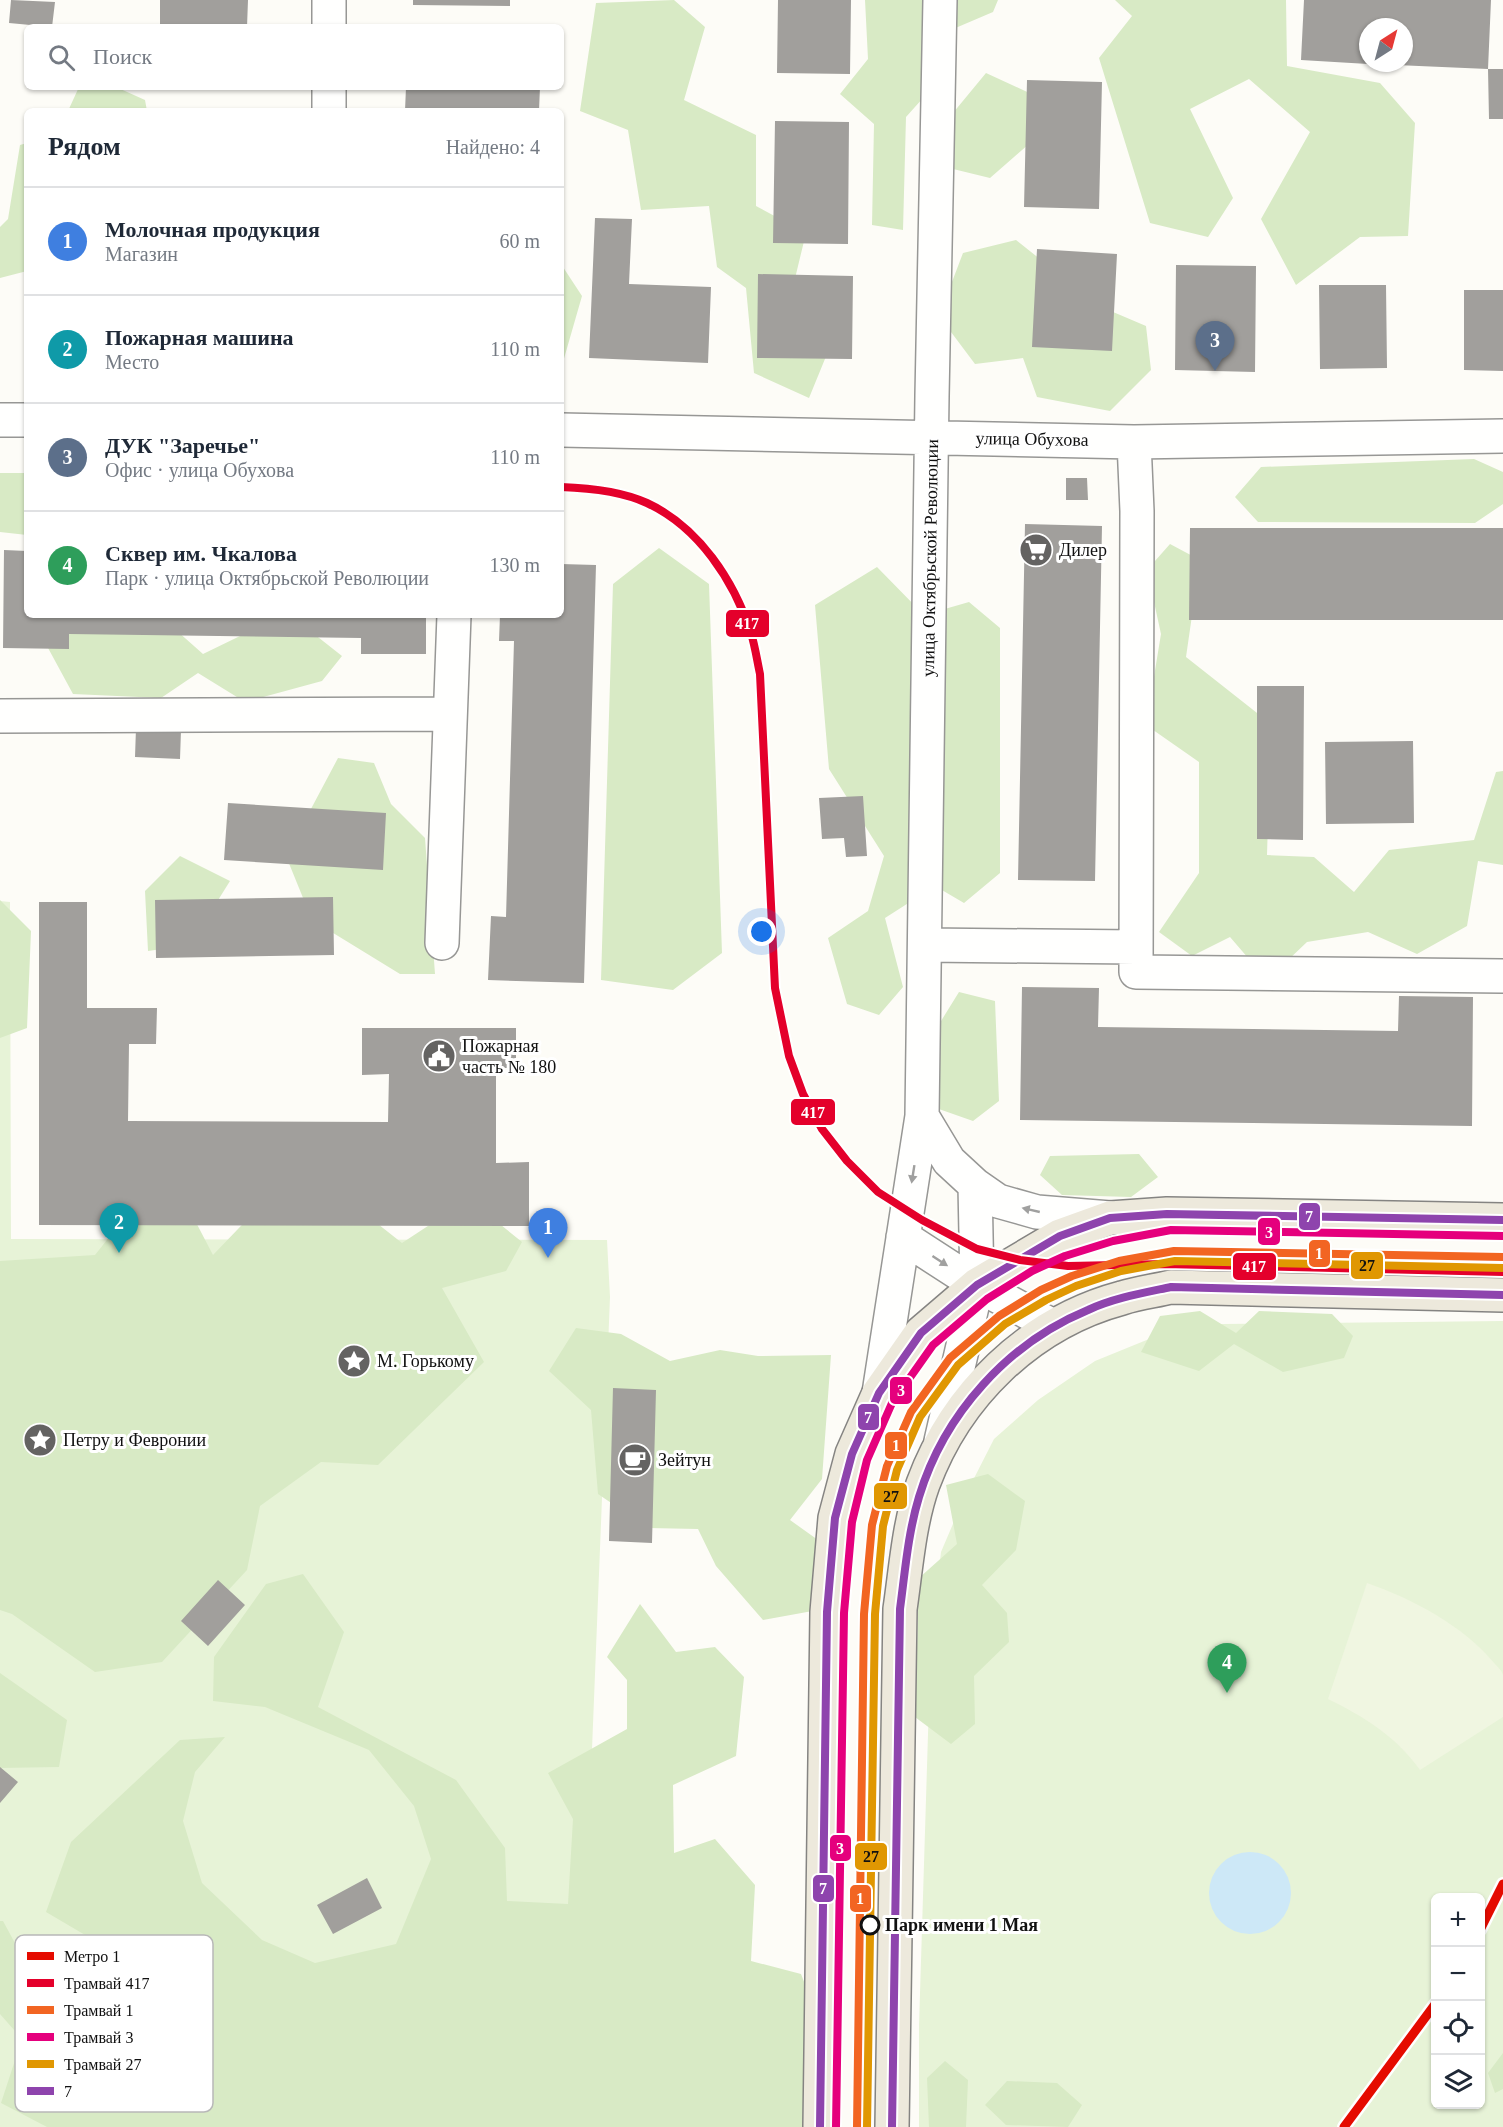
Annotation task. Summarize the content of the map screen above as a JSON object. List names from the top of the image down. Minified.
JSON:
{"streets":{"street":["улица Обухова","улица Октябрьской Революции"]},"crossings":[["улица Обухова","улица Октябрьской Революции"]],"places":{"supermarket":["Дилер"],"public building":["Пожарная часть № 180"],"place":["М. Горькому","Петру и Февронии"],"cafe":["Зейтун"],"other":["Парк имени 1 Мая"]},"lines":["tram line 417","transit line 7","tram line 3","tram line 1","tram line 27","metro line 1"],"legend":["Метро 1","Трамвай 417","Трамвай 1","Трамвай 3","Трамвай 27","7"],"north":"top right","page":{"search":"Поиск","heading":["Рядом","Найдено: 4"],"list":[{"mark":"1","name":"Молочная продукция","note":"Магазин","value":"60 m"},{"mark":"2","name":"Пожарная машина","note":"Место","value":"110 m"},{"mark":"3","name":"ДУК \"Заречье\"","note":"Офис · улица Обухова","value":"110 m"},{"mark":"4","name":"Сквер им. Чкалова","note":"Парк · улица Октябрьской Революции","value":"130 m"}],"pins":["3","2","1","4"],"map_buttons":["+","−"]}}
